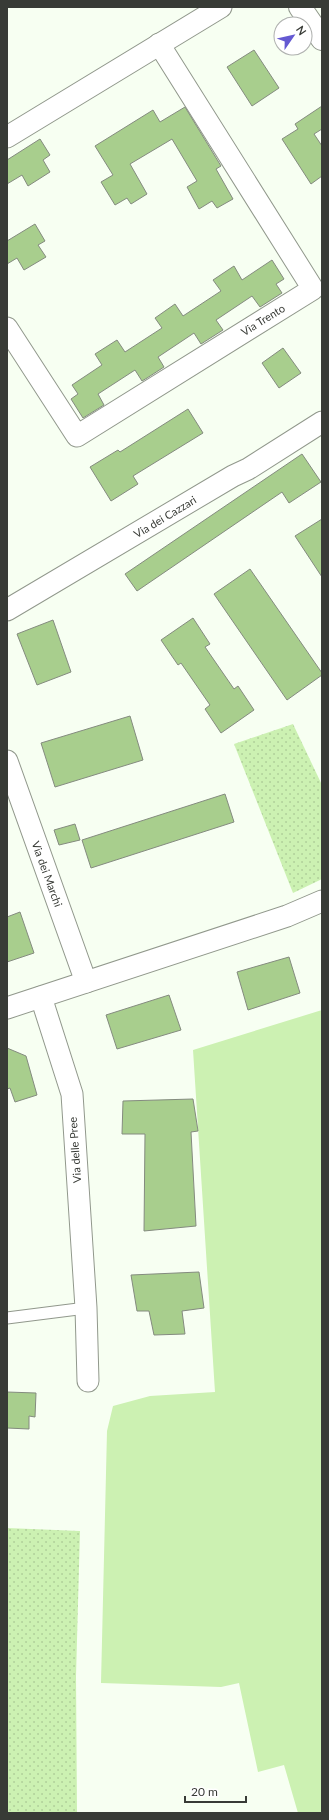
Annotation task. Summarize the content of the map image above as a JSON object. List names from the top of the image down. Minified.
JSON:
{"streets":{"street":["Via Trento","Via dei Cazzari","Via dei Marchi","Via delle Pree"]},"scale_bar":"20 m","north":"top right"}
